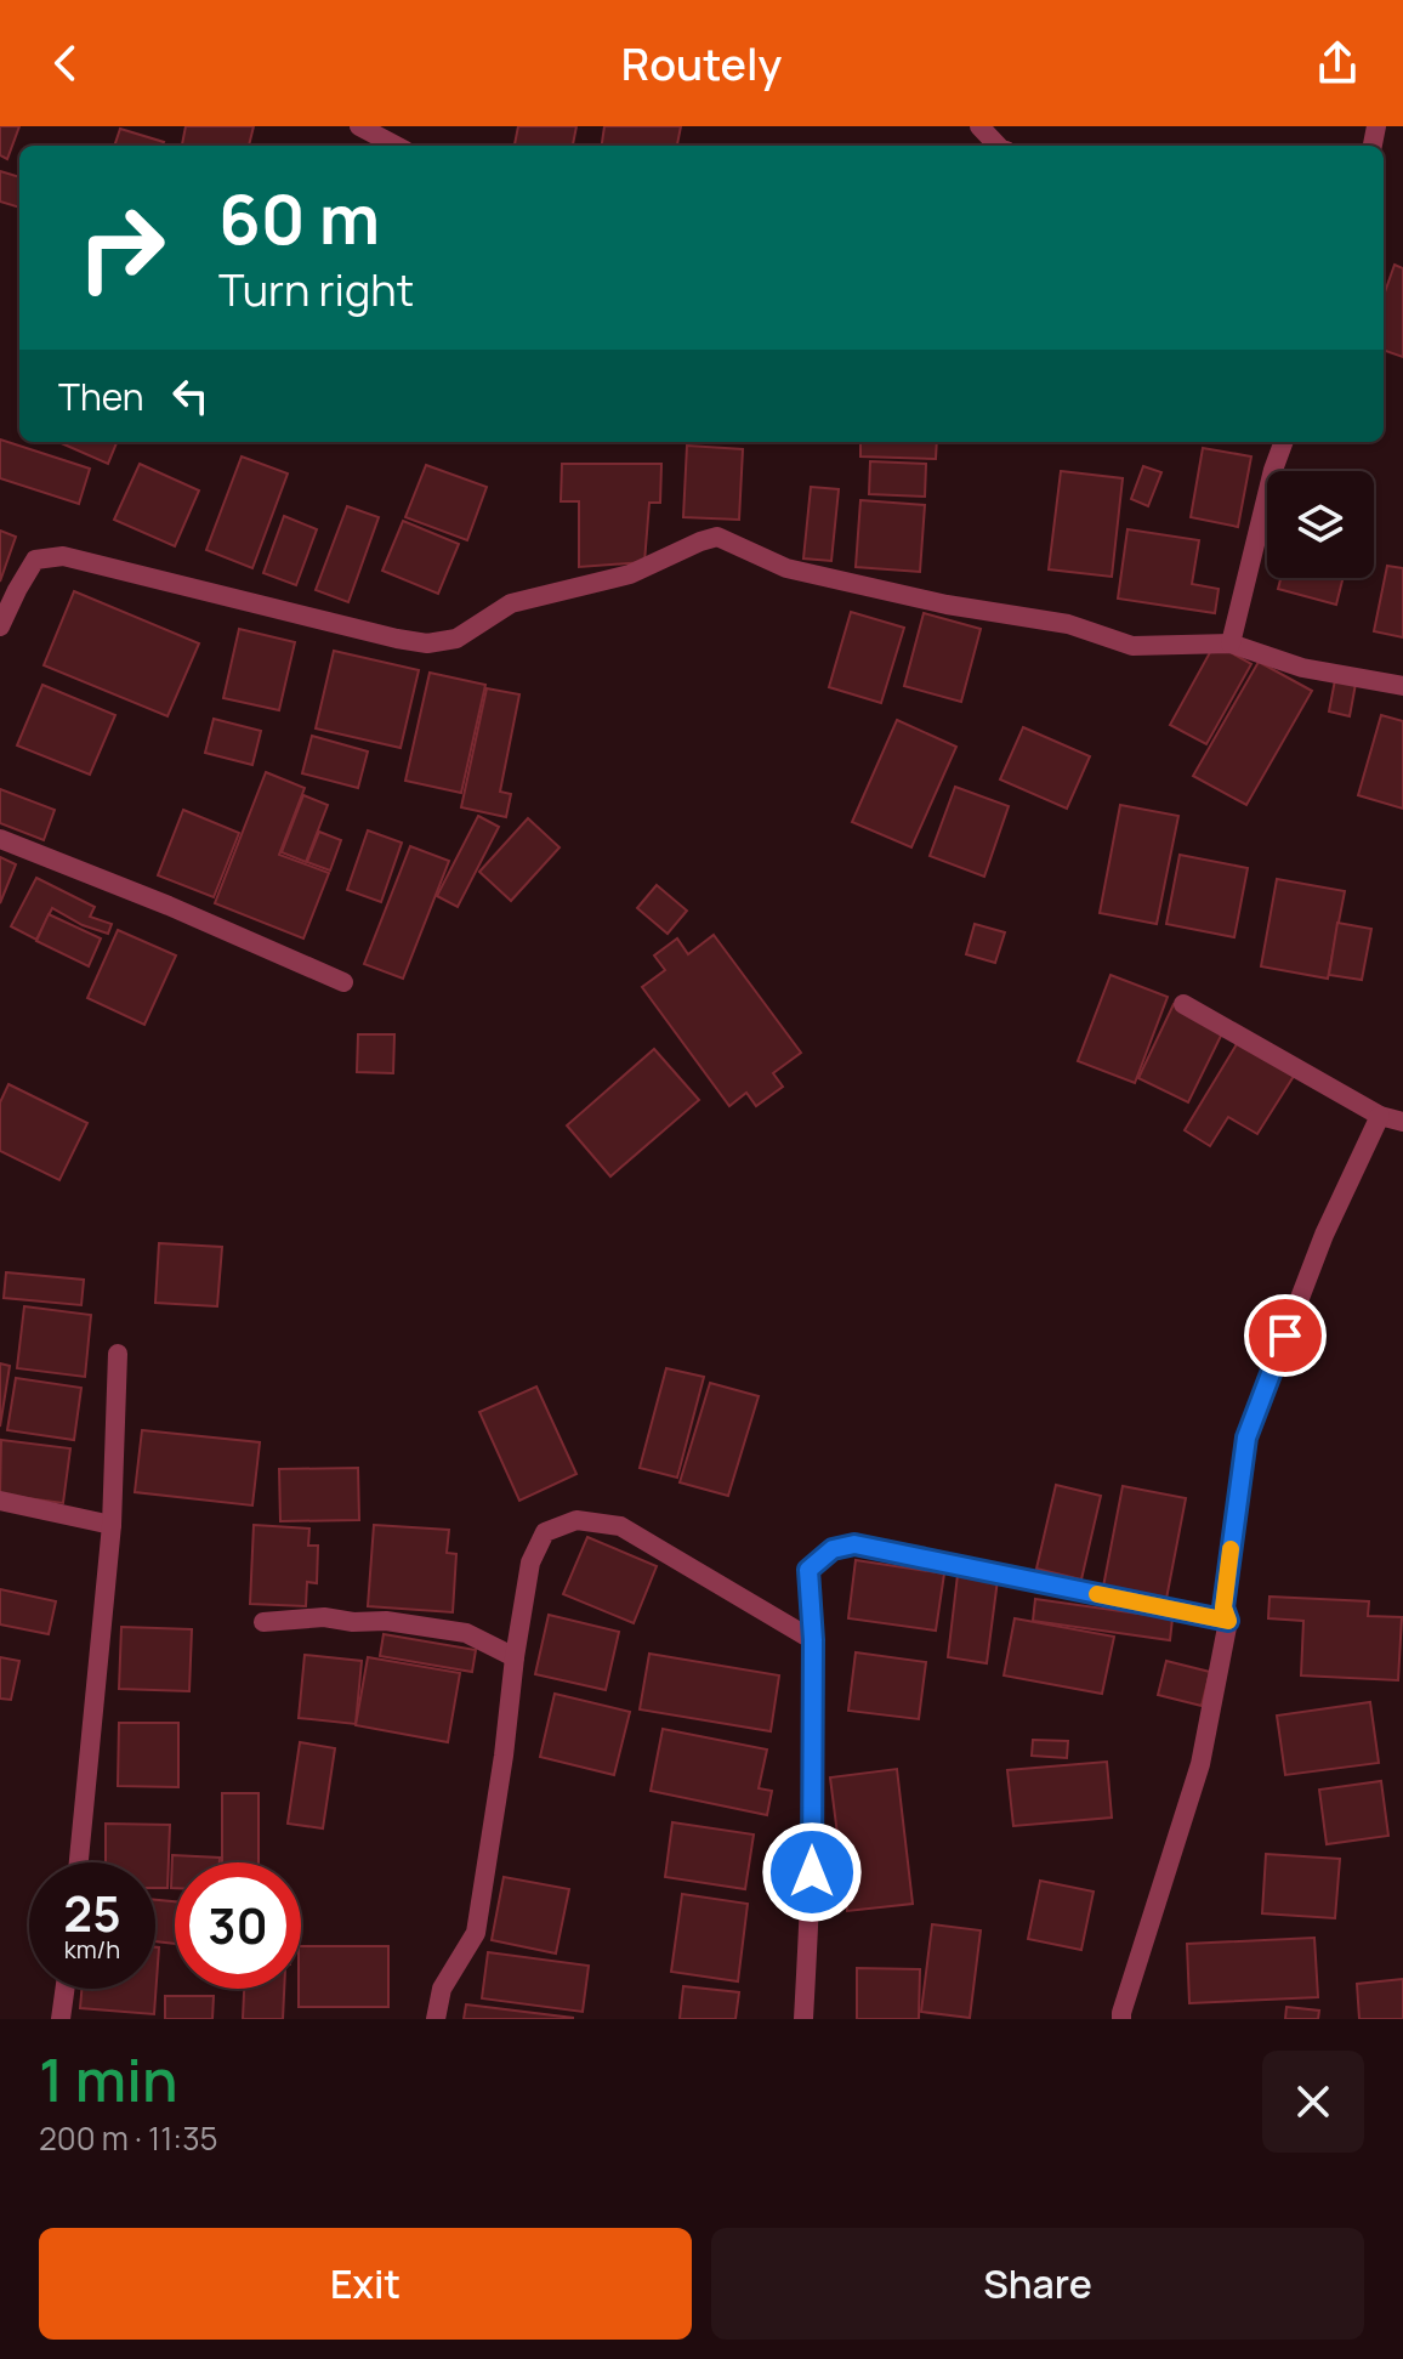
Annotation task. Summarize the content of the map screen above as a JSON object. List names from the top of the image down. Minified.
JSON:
{"page":{"header":"Routely","turn":["60 m","Turn right"],"then":"Then","speed":"25 km/h","limit":"30","heading":["1 min","200 m · 11:35"],"buttons":["Exit","Share"]}}
